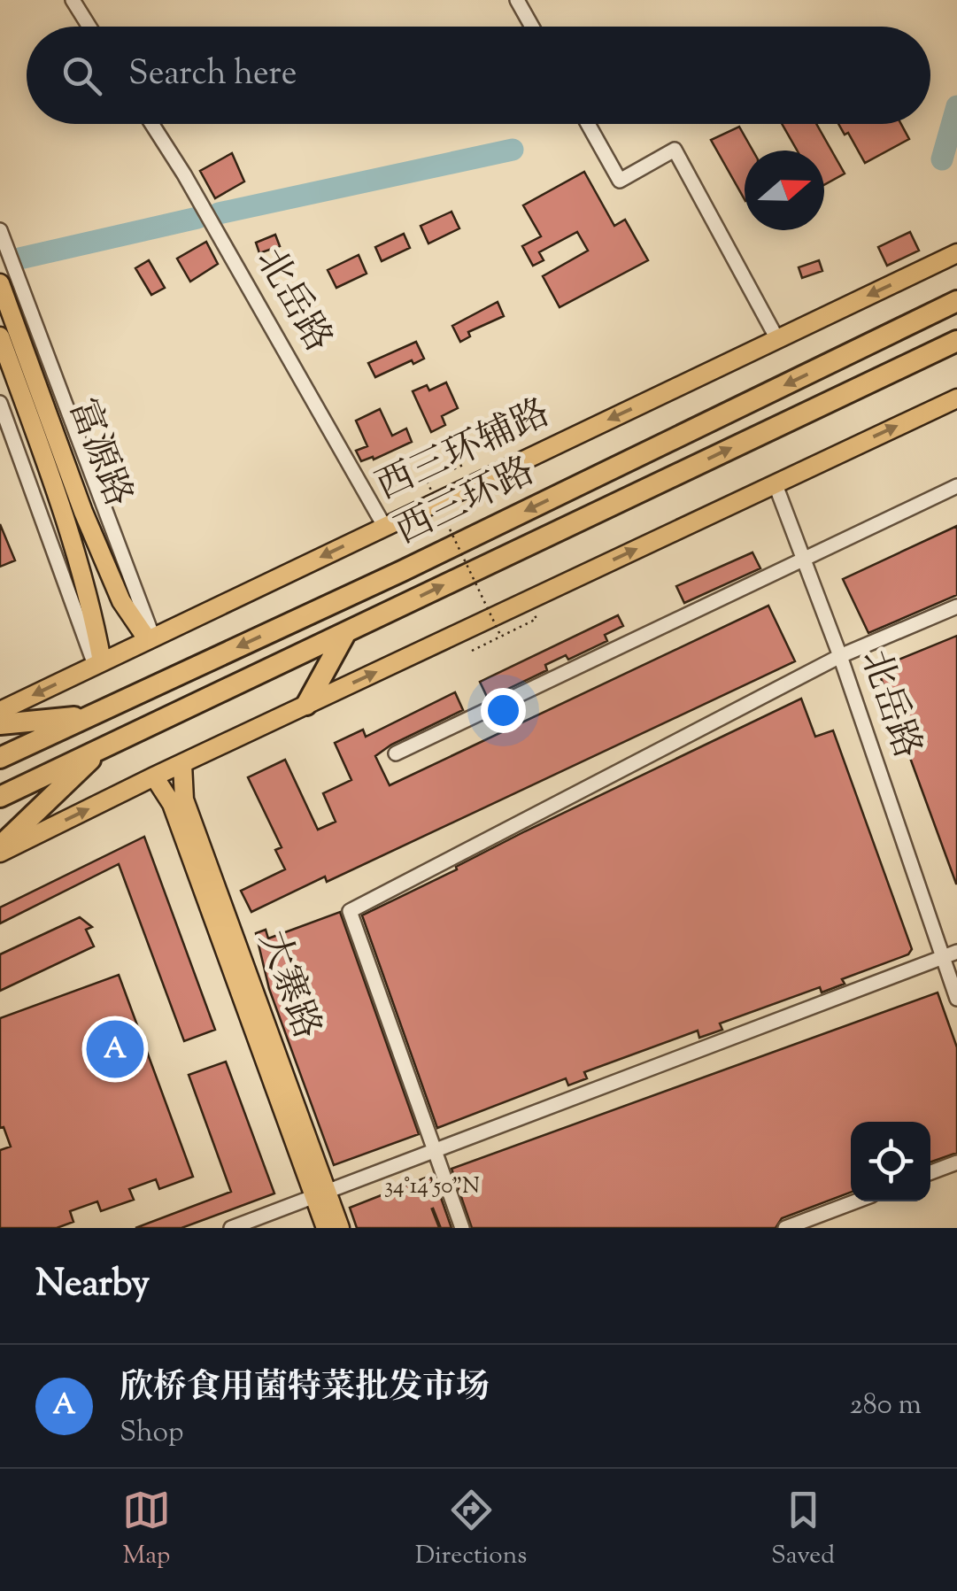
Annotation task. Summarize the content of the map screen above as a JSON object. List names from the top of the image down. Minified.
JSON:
{"streets":{"highway":["西三环路"],"main road":["西三环辅路","富源路","大寨路"],"street":["北岳路"]},"crossings":[["北岳路","西三环辅路"],["西三环辅路","富源路"]],"north":"right","page":{"search":"Search here","pins":"A","heading":"Nearby","list":[{"mark":"A","name":"欣桥食用菌特菜批发市场","note":"Shop","value":"280 m"}],"nav":["Map","Directions","Saved"]},"coordinates":["34°14'50\"N"]}
